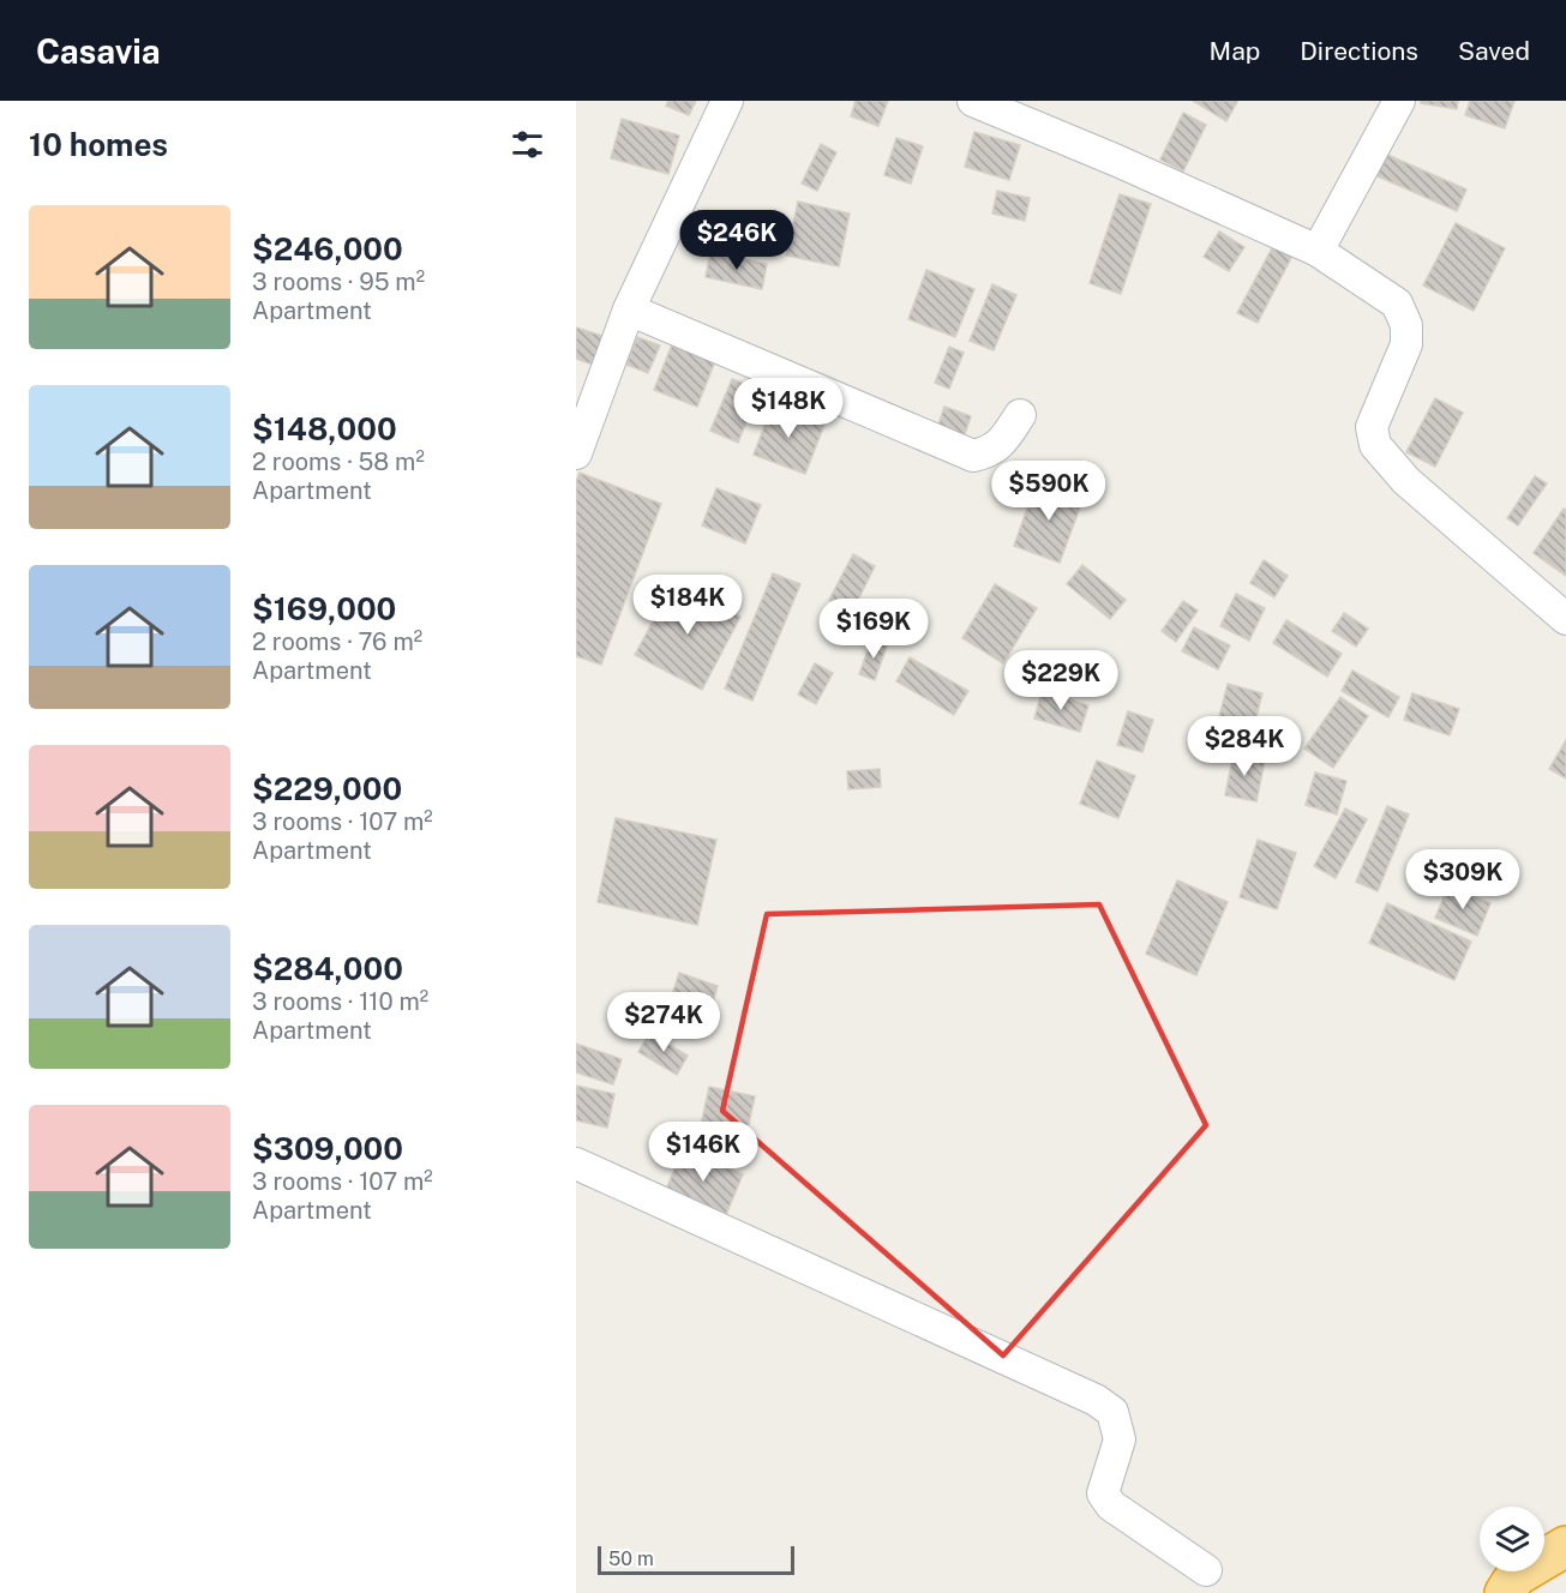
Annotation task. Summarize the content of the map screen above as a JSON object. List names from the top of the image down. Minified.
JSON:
{"scale_bar":"50 m","page":{"header":"Casavia","nav":["Map","Directions","Saved"],"heading":"10 homes","list":[{"name":"$246,000","note":"3 rooms · 95 m² · Apartment"},{"name":"$148,000","note":"2 rooms · 58 m² · Apartment"},{"name":"$169,000","note":"2 rooms · 76 m² · Apartment"},{"name":"$229,000","note":"3 rooms · 107 m² · Apartment"},{"name":"$284,000","note":"3 rooms · 110 m² · Apartment"},{"name":"$309,000","note":"3 rooms · 107 m² · Apartment"}],"price":["$246K","$148K","$590K","$184K","$169K","$229K","$284K","$309K","$274K","$146K"],"scale":"50 m"}}
